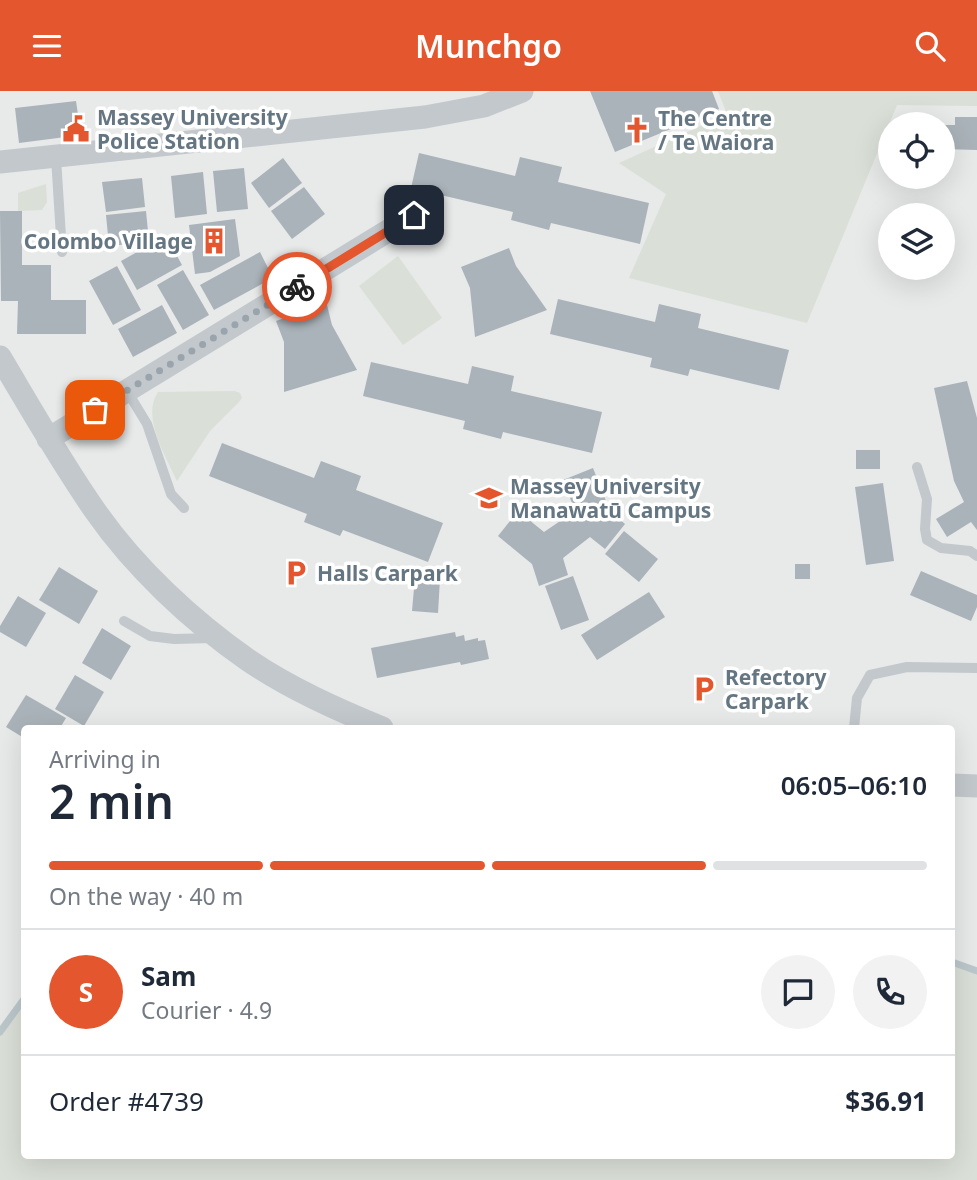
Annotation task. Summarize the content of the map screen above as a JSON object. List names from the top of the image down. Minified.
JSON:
{"places":{"public building":["Massey University Police Station"],"church":["The Centre / Te Waiora"],"building":["Colombo Village"],"school or university":["Massey University Manawatū Campus"],"parking":["Halls Carpark","Refectory Carpark"]},"page":{"header":"Munchgo","heading":["2 min","Arriving in","06:05–06:10"],"panel":["Sam","Courier · 4.9","Order #4739","$36.91"],"bar":"On the way · 40 m","round":"S"}}
